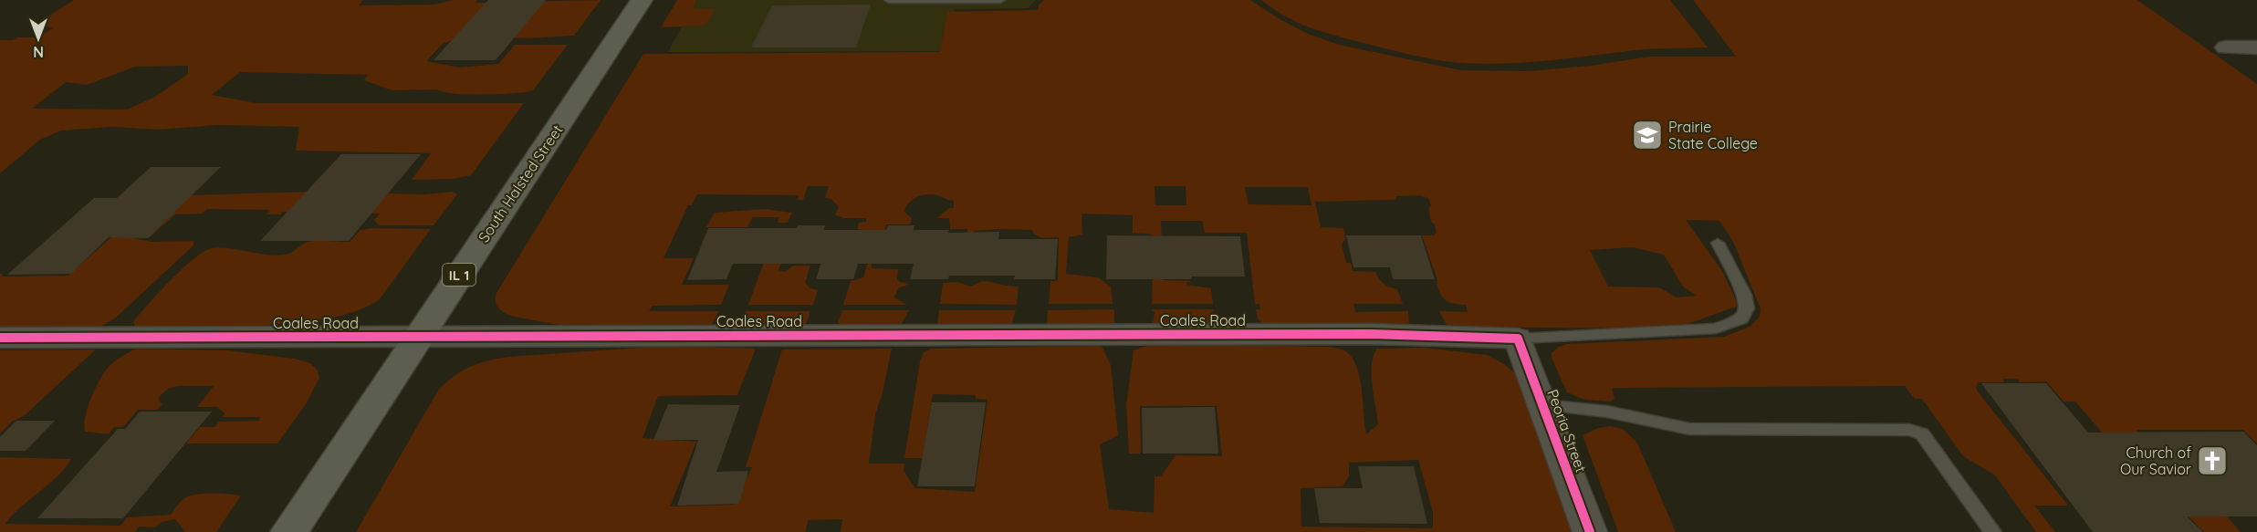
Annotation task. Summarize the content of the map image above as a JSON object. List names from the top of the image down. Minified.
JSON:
{"streets":{"main road":["South Halsted Street","IL 1"],"street":["Coales Road","Peoria Street"]},"crossings":[["South Halsted Street","Coales Road"],["Coales Road","Peoria Street"]],"places":{"school or university":["Prairie State College"],"church":["Church of Our Savior"]},"north":"bottom"}
